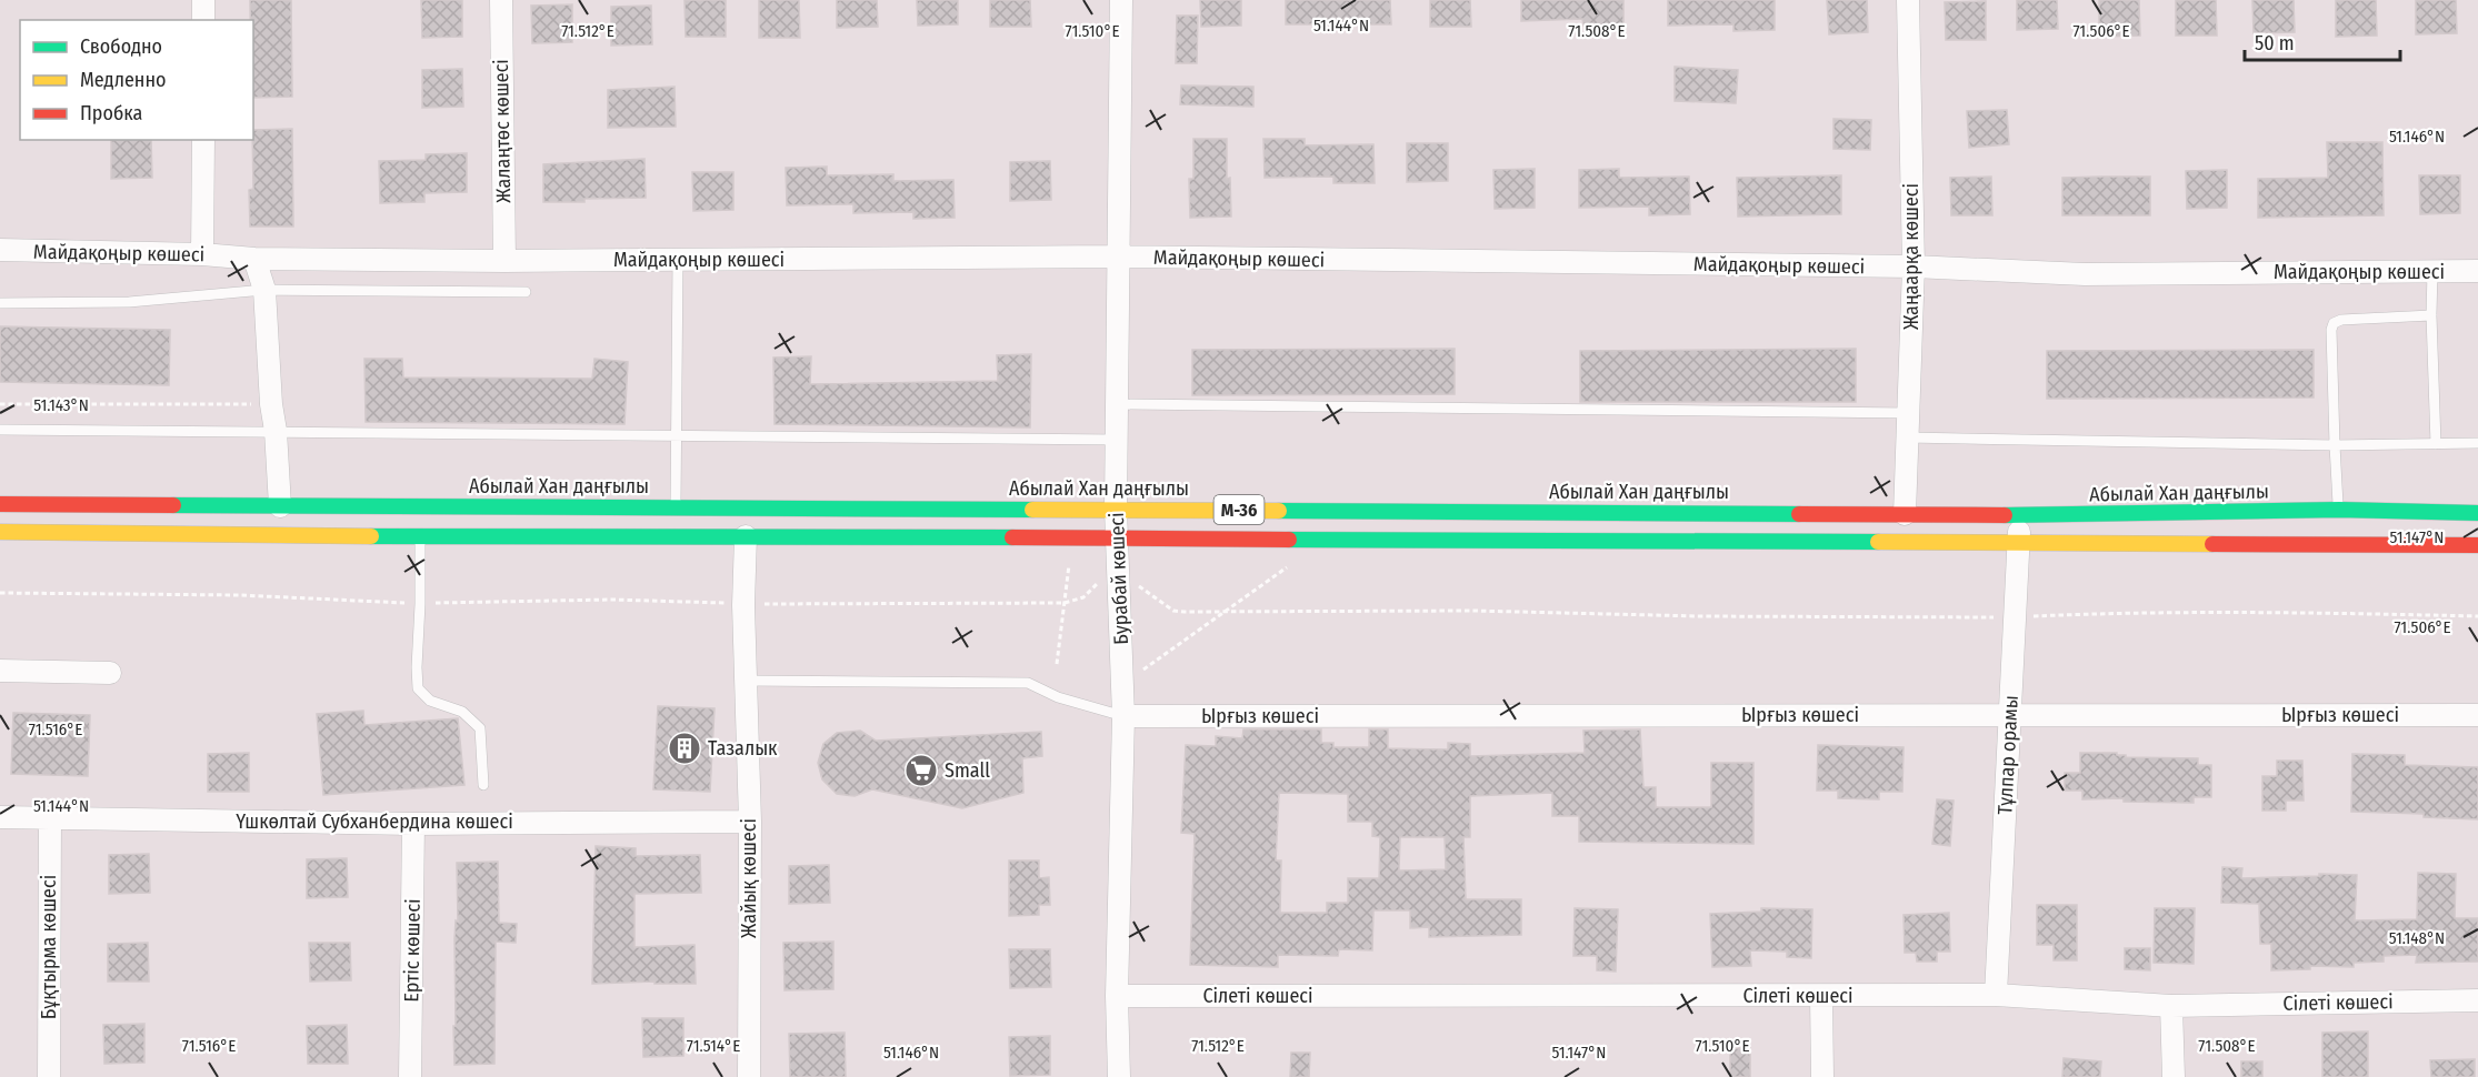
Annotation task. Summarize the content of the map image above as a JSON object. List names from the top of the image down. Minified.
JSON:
{"streets":{"main road":["Абылай Хан даңғылы","M-36"],"street":["Жалаңтөс көшесі","Майдақоңыр көшесі","Жаңаарқа көшесі","Бурабай көшесі","Ырғыз көшесі","Тұлпар орамы","Үшкөлтай Субханбердина көшесі","Жайық көшесі","Бұқтырма көшесі","Ертіс көшесі","Сілеті көшесі"]},"crossings":[["Жалаңтөс көшесі","Майдақоңыр көшесі"],["Майдақоңыр көшесі","Жаңаарқа көшесі"],["Майдақоңыр көшесі","Бурабай көшесі"],["Жаңаарқа көшесі","Абылай Хан даңғылы"],["Абылай Хан даңғылы","Бурабай көшесі"],["Абылай Хан даңғылы","Тұлпар орамы"],["M-36","Бурабай көшесі"],["M-36","Тұлпар орамы"],["M-36","Жайық көшесі"],["Бурабай көшесі","Ырғыз көшесі"],["Бурабай көшесі","Сілеті көшесі"],["Ырғыз көшесі","Тұлпар орамы"],["Тұлпар орамы","Сілеті көшесі"],["Үшкөлтай Субханбердина көшесі","Жайық көшесі"],["Үшкөлтай Субханбердина көшесі","Бұқтырма көшесі"],["Үшкөлтай Субханбердина көшесі","Ертіс көшесі"]],"places":{"building":["Тазалык"],"supermarket":["Small"]},"legend":["Свободно","Медленно","Пробка"],"scale_bar":"50 m","coordinates":["51.144°N","71.512°E","71.510°E","71.508°E","71.506°E","51.146°N","51.143°N","51.147°N","71.516°E","51.148°N","71.514°E"]}
